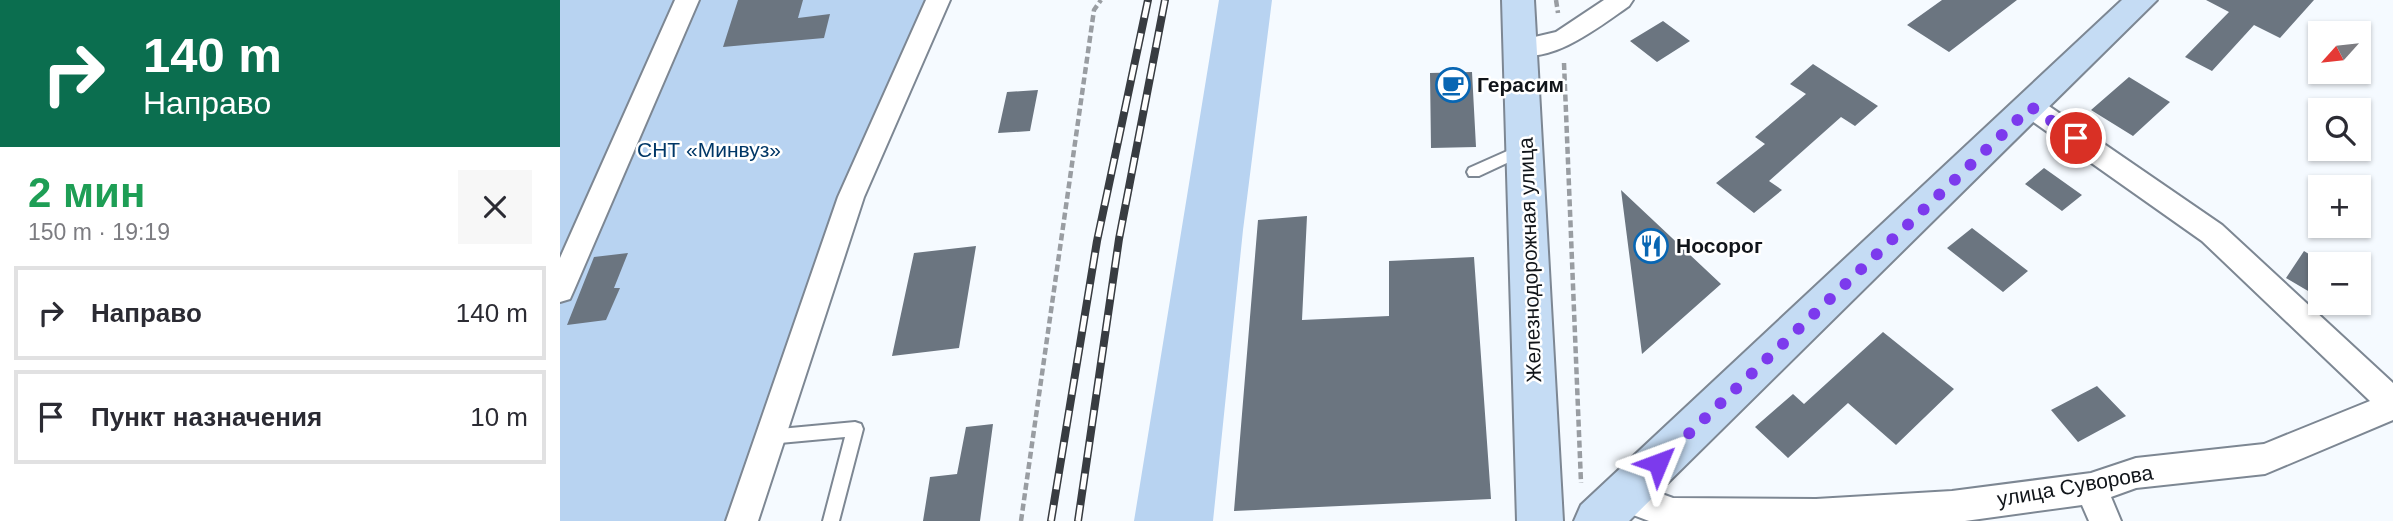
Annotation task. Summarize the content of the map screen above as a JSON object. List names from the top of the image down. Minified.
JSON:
{"streets":{"street":["Железнодорожная улица","улица Суворова"]},"parks":["СНТ «Минвуз»"],"places":{"cafe":["Герасим"],"restaurant":["Носорог"]},"north":"bottom left","page":{"turn":["140 m","Направо"],"map_buttons":["+","−"],"heading":["2 мин","150 m · 19:19"],"list":[{"name":"Направо","value":"140 m"},{"name":"Пункт назначения","value":"10 m"}]}}
